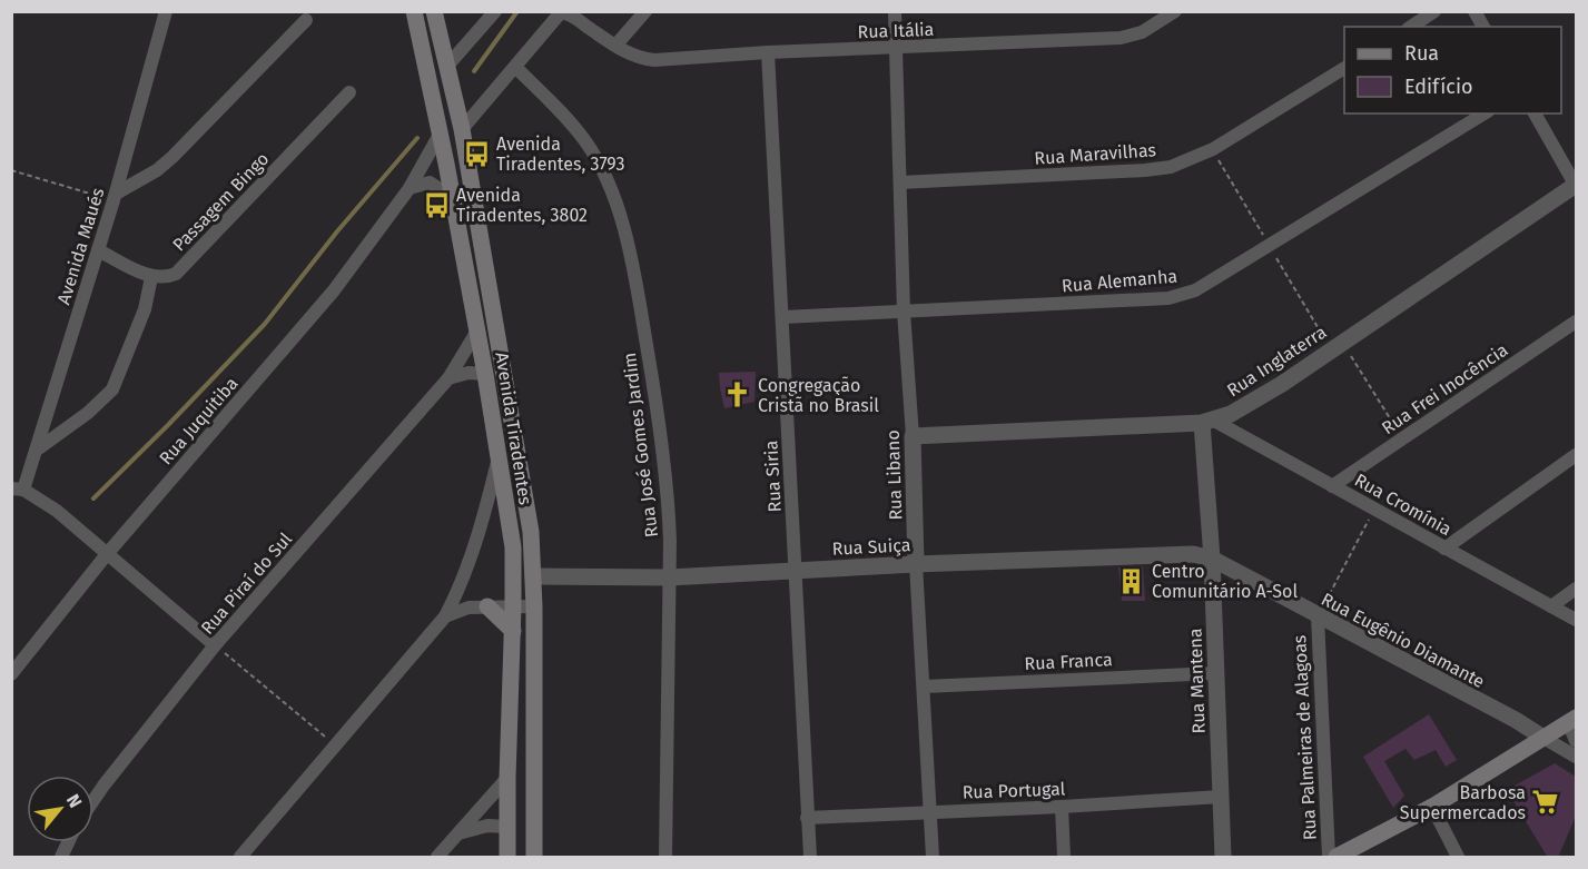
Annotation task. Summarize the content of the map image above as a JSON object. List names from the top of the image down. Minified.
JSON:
{"streets":{"main road":["Avenida Tiradentes"],"street":["Rua Itália","Rua Maravilhas","Passagem Bingo","Avenida Maués","Rua Alemanha","Rua Inglaterra","Rua Frei Inocência","Rua Juquitiba","Rua José Gomes Jardim","Rua Libano","Rua Siria","Rua Cromínia","Rua Suiça","Rua Piraí do Sul","Rua Eugênio Diamante","Rua Franca","Rua Mantena","Rua Palmeiras de Alagoas","Rua Portugal"]},"crossings":[["Rua Itália","Rua José Gomes Jardim"],["Rua Itália","Rua Libano"],["Rua Itália","Rua Siria"],["Rua Maravilhas","Rua Libano"],["Rua Alemanha","Rua Libano"],["Rua Alemanha","Rua Siria"],["Rua Inglaterra","Rua Libano"],["Rua Inglaterra","Rua Cromínia"],["Rua Inglaterra","Rua Mantena"],["Rua Frei Inocência","Rua Cromínia"],["Rua Juquitiba","Avenida Tiradentes"],["Avenida Tiradentes","Rua Suiça"],["Avenida Tiradentes","Rua Piraí do Sul"],["Rua José Gomes Jardim","Rua Suiça"],["Rua Libano","Rua Suiça"],["Rua Libano","Rua Franca"],["Rua Libano","Rua Portugal"],["Rua Siria","Rua Suiça"],["Rua Siria","Rua Portugal"],["Rua Cromínia","Rua Mantena"],["Rua Suiça","Rua Eugênio Diamante"],["Rua Suiça","Rua Mantena"],["Rua Eugênio Diamante","Rua Mantena"],["Rua Eugênio Diamante","Rua Palmeiras de Alagoas"],["Rua Franca","Rua Mantena"],["Rua Mantena","Rua Portugal"]],"places":{"bus stop":["Avenida Tiradentes, 3793","Avenida Tiradentes, 3802"],"church":["Congregação Cristã no Brasil"],"building":["Centro Comunitário A-Sol"],"supermarket":["Barbosa Supermercados"]},"legend":["Rua","Edifício"],"north":"top right"}
